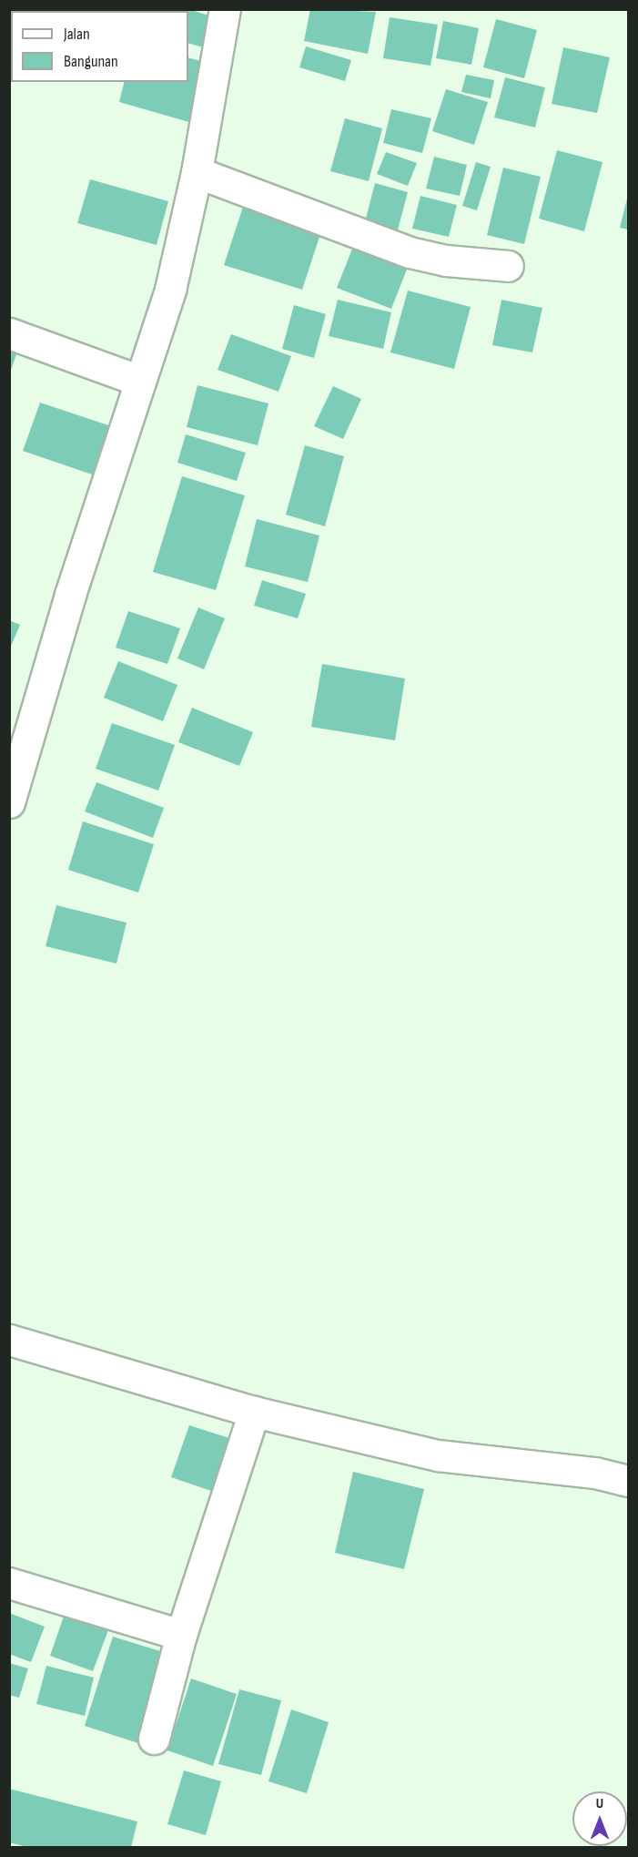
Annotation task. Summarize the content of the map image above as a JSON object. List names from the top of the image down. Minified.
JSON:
{"legend":["Jalan","Bangunan"],"north":"top"}
